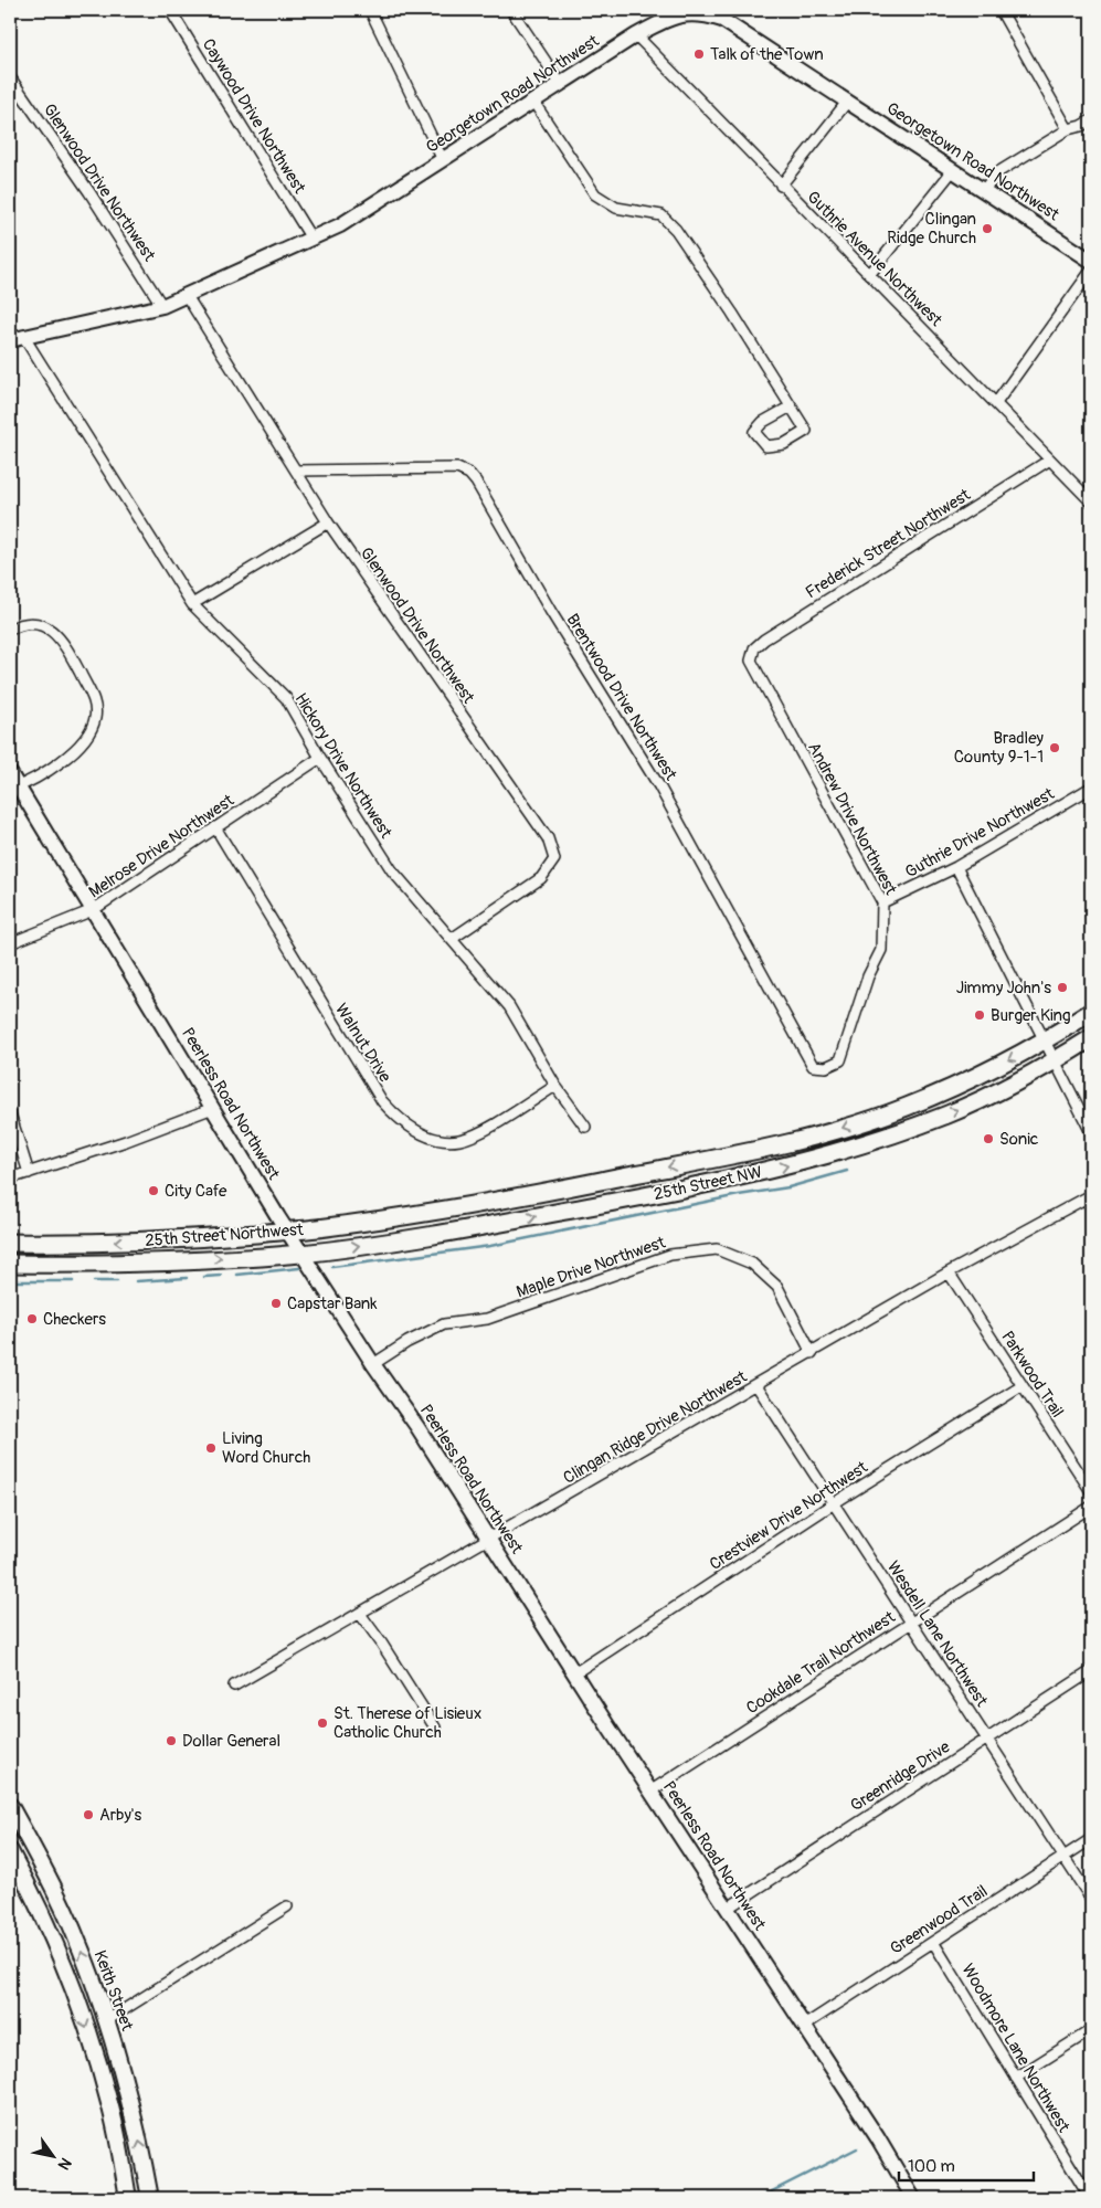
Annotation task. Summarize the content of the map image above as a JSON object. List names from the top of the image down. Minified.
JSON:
{"streets":{"highway":["25th Street NW","25th Street Northwest"],"main road":["Keith Street"],"street":["Georgetown Road Northwest","Caywood Drive Northwest","Glenwood Drive Northwest","Guthrie Avenue Northwest","Frederick Street Northwest","Brentwood Drive Northwest","Hickory Drive Northwest","Andrew Drive Northwest","Guthrie Drive Northwest","Melrose Drive Northwest","Walnut Drive","Peerless Road Northwest","Maple Drive Northwest","Parkwood Trail","Clingan Ridge Drive Northwest","Crestview Drive Northwest","Wesdell Lane Northwest","Cookdale Trail Northwest","Greenridge Drive","Greenwood Trail","Woodmore Lane Northwest"]},"crossings":[["Georgetown Road Northwest","Caywood Drive Northwest"],["Georgetown Road Northwest","Glenwood Drive Northwest"],["Georgetown Road Northwest","Guthrie Avenue Northwest"],["Georgetown Road Northwest","Hickory Drive Northwest"],["Glenwood Drive Northwest","Brentwood Drive Northwest"],["Glenwood Drive Northwest","Hickory Drive Northwest"],["Guthrie Avenue Northwest","Frederick Street Northwest"],["Frederick Street Northwest","Andrew Drive Northwest"],["Brentwood Drive Northwest","Andrew Drive Northwest"],["Hickory Drive Northwest","Melrose Drive Northwest"],["Hickory Drive Northwest","Walnut Drive"],["Andrew Drive Northwest","Guthrie Drive Northwest"],["Melrose Drive Northwest","Walnut Drive"],["Melrose Drive Northwest","Peerless Road Northwest"],["Peerless Road Northwest","25th Street NW"],["Peerless Road Northwest","25th Street Northwest"],["Peerless Road Northwest","Maple Drive Northwest"],["Peerless Road Northwest","Clingan Ridge Drive Northwest"],["Peerless Road Northwest","Crestview Drive Northwest"],["Peerless Road Northwest","Cookdale Trail Northwest"],["Peerless Road Northwest","Greenridge Drive"],["Peerless Road Northwest","Greenwood Trail"],["25th Street NW","25th Street Northwest"],["Maple Drive Northwest","Clingan Ridge Drive Northwest"],["Parkwood Trail","Clingan Ridge Drive Northwest"],["Parkwood Trail","Crestview Drive Northwest"],["Clingan Ridge Drive Northwest","Wesdell Lane Northwest"],["Crestview Drive Northwest","Wesdell Lane Northwest"],["Wesdell Lane Northwest","Cookdale Trail Northwest"],["Wesdell Lane Northwest","Greenridge Drive"],["Wesdell Lane Northwest","Greenwood Trail"],["Greenwood Trail","Woodmore Lane Northwest"]],"places":["Talk of the Town","Clingan Ridge Church","Bradley County 9-1-1","Jimmy John's","Burger King","Sonic","City Cafe","Capstar Bank","Checkers","Living Word Church","St. Therese of Lisieux Catholic Church","Dollar General","Arby's"],"scale_bar":"100 m","north":"bottom right"}
